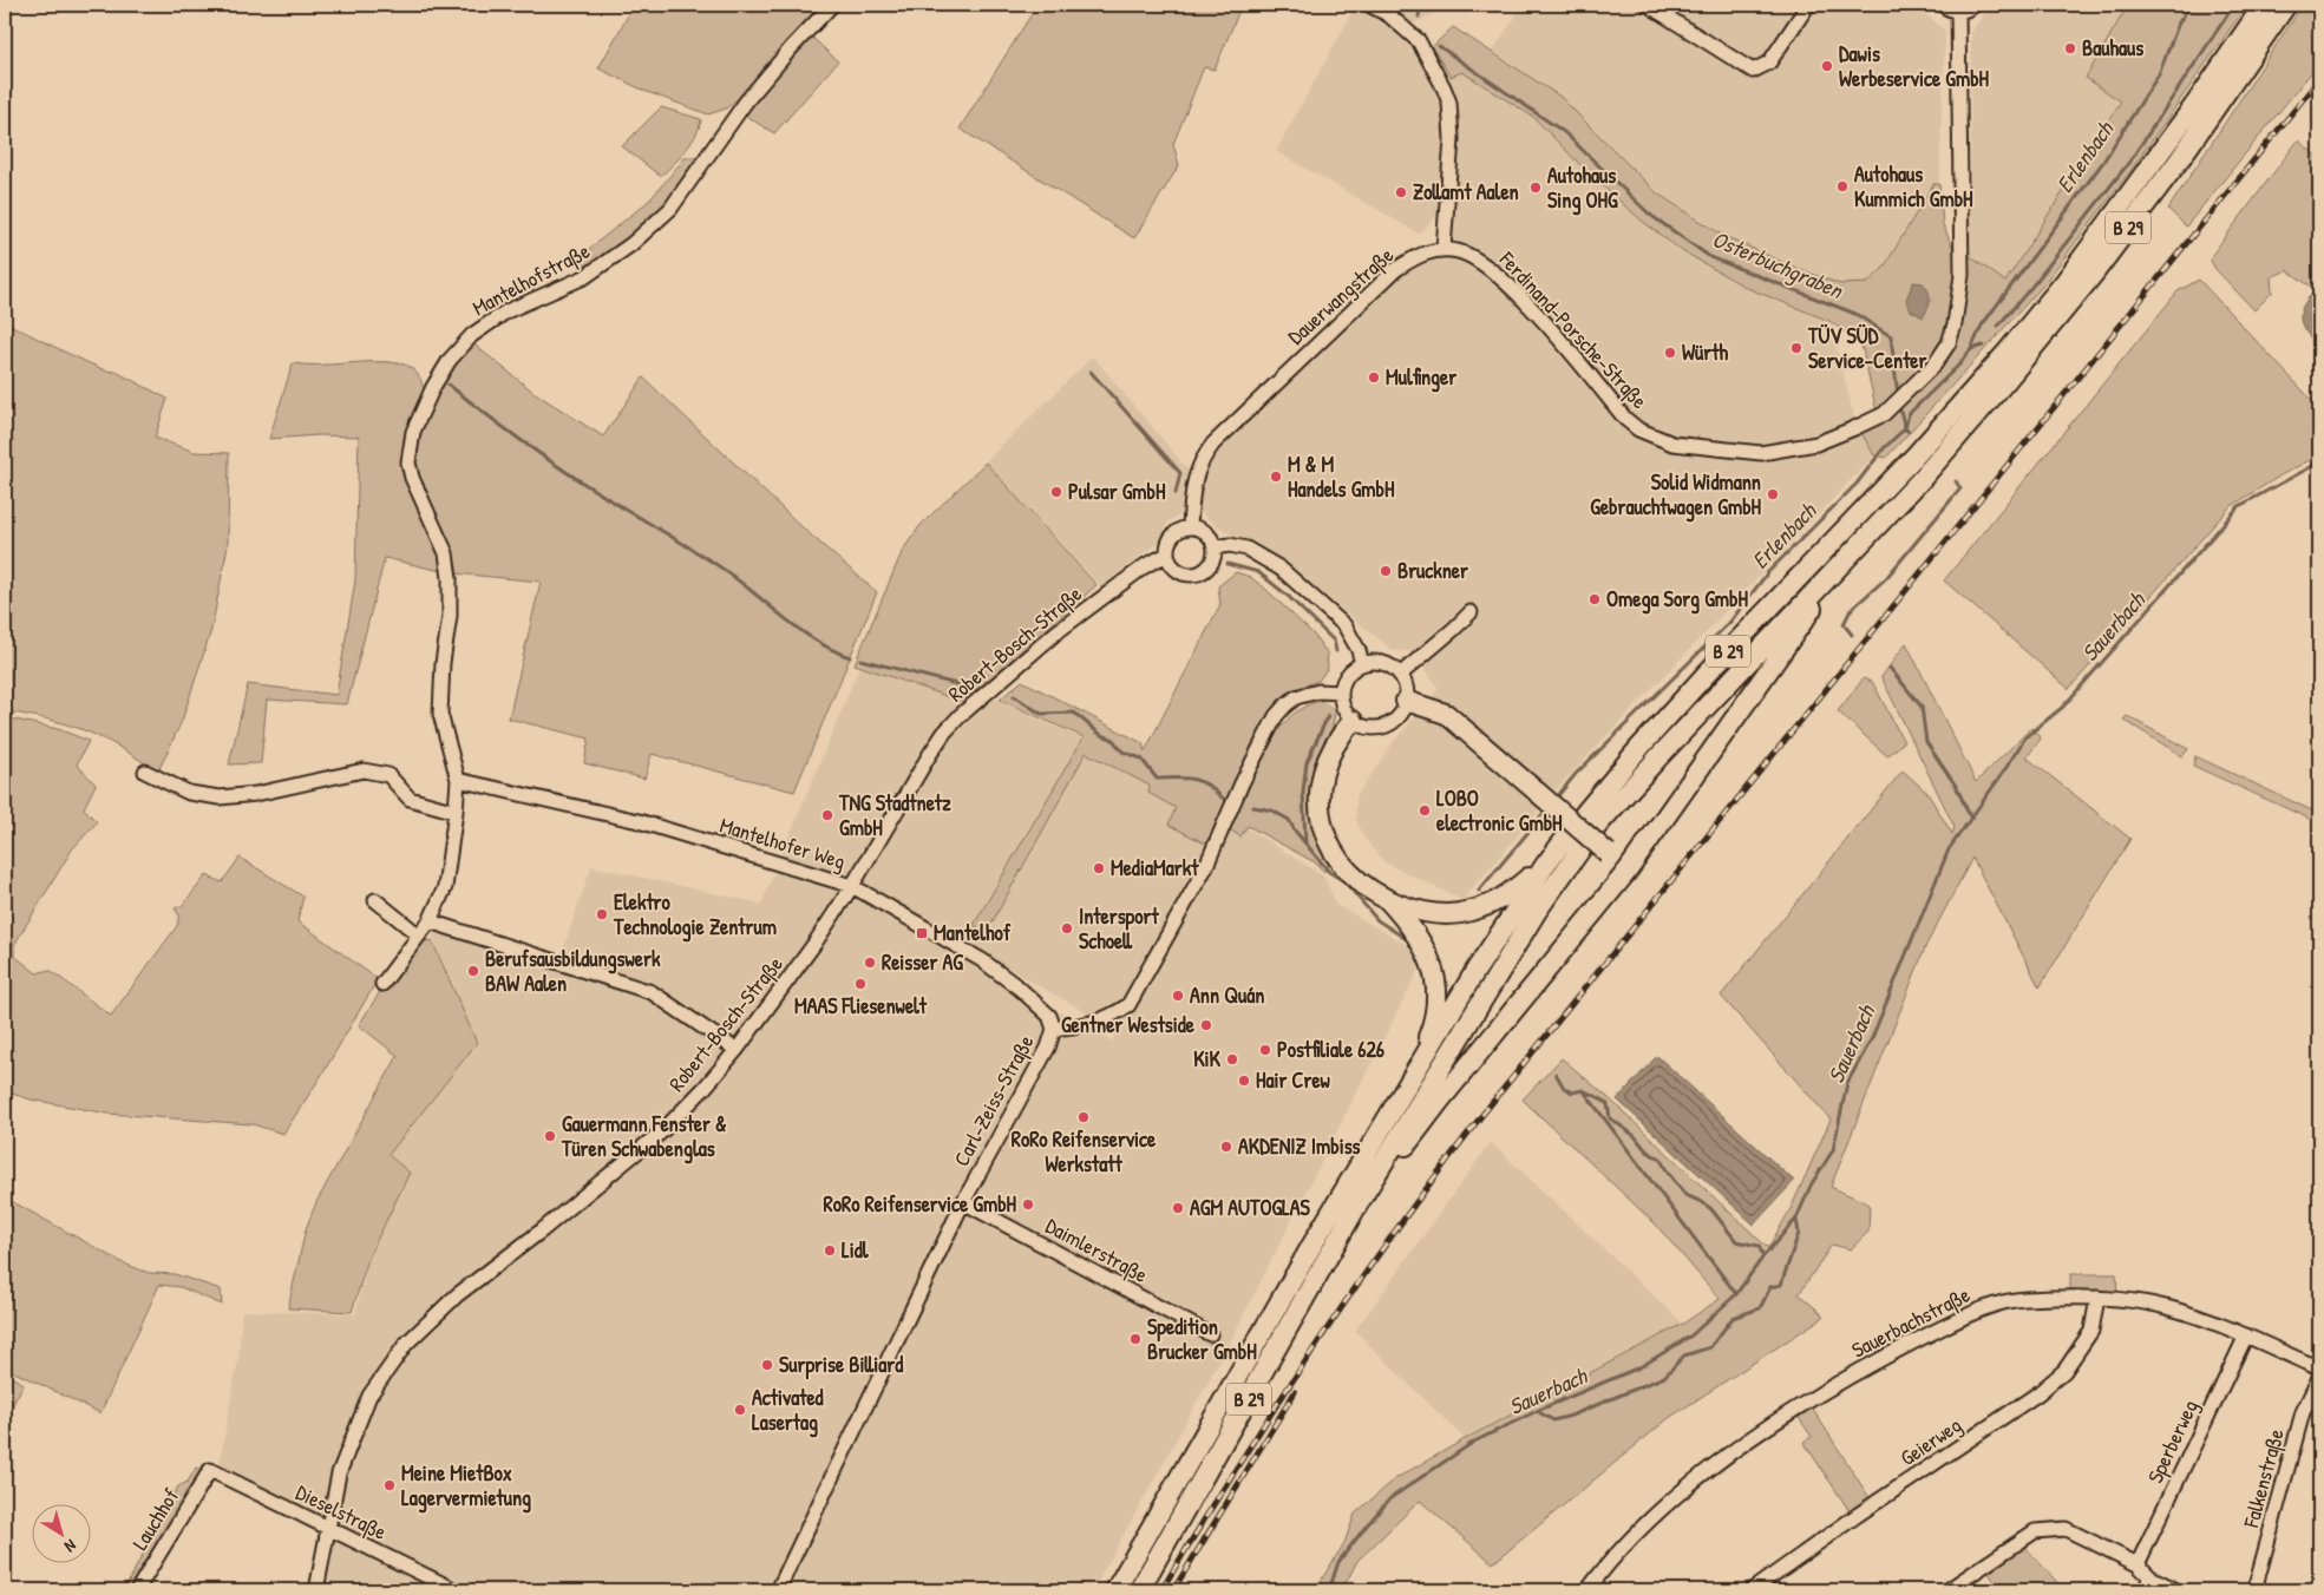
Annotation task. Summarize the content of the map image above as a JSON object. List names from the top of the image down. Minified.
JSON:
{"streets":{"highway":["B 29"],"street":["Mantelhofstraße","Dauerwangstraße","Ferdinand-Porsche-Straße","Robert-Bosch-Straße","Mantelhofer Weg","Carl-Zeiss-Straße","Daimlerstraße","Sauerbachstraße","Geierweg","Sperberweg","Falkenstraße","Dieselstraße","Lauchhof"]},"crossings":[["Mantelhofstraße","Mantelhofer Weg"],["Dauerwangstraße","Ferdinand-Porsche-Straße"],["Dauerwangstraße","Robert-Bosch-Straße"],["Robert-Bosch-Straße","Mantelhofer Weg"],["Robert-Bosch-Straße","Dieselstraße"],["Mantelhofer Weg","Carl-Zeiss-Straße"],["Carl-Zeiss-Straße","Daimlerstraße"],["Sauerbachstraße","Geierweg"],["Sauerbachstraße","Sperberweg"],["Dieselstraße","Lauchhof"]],"water":["Erlenbach","Osterbuchgraben","Sauerbach"],"places":{"other":["Bauhaus","Dawis Werbeservice GmbH","Autohaus Kummich GmbH","Autohaus Sing OHG","Zollamt Aalen","TÜV SÜD Service-Center","Würth","Mulfinger","M & M Handels GmbH","Pulsar GmbH","Solid Widmann Gebrauchtwagen GmbH","Bruckner","Omega Sorg GmbH","LOBO electronic GmbH","TNG Stadtnetz GmbH","MediaMarkt","Elektro Technologie Zentrum","Intersport Schoell","Reisser AG","Berufsausbildungswerk BAW Aalen","MAAS Fliesenwelt","Ann Quán","Gentner Westside","Postfiliale 626","KiK","Hair Crew","RoRo Reifenservice Werkstatt","Gauermann Fenster & Türen Schwabenglas","AKDENIZ Imbiss","RoRo Reifenservice GmbH","AGM AUTOGLAS","Lidl","Spedition Brucker GmbH","Surprise Billiard","Activated Lasertag","Meine MietBox Lagervermietung"],"transit":["Mantelhof"]},"north":"bottom right"}
